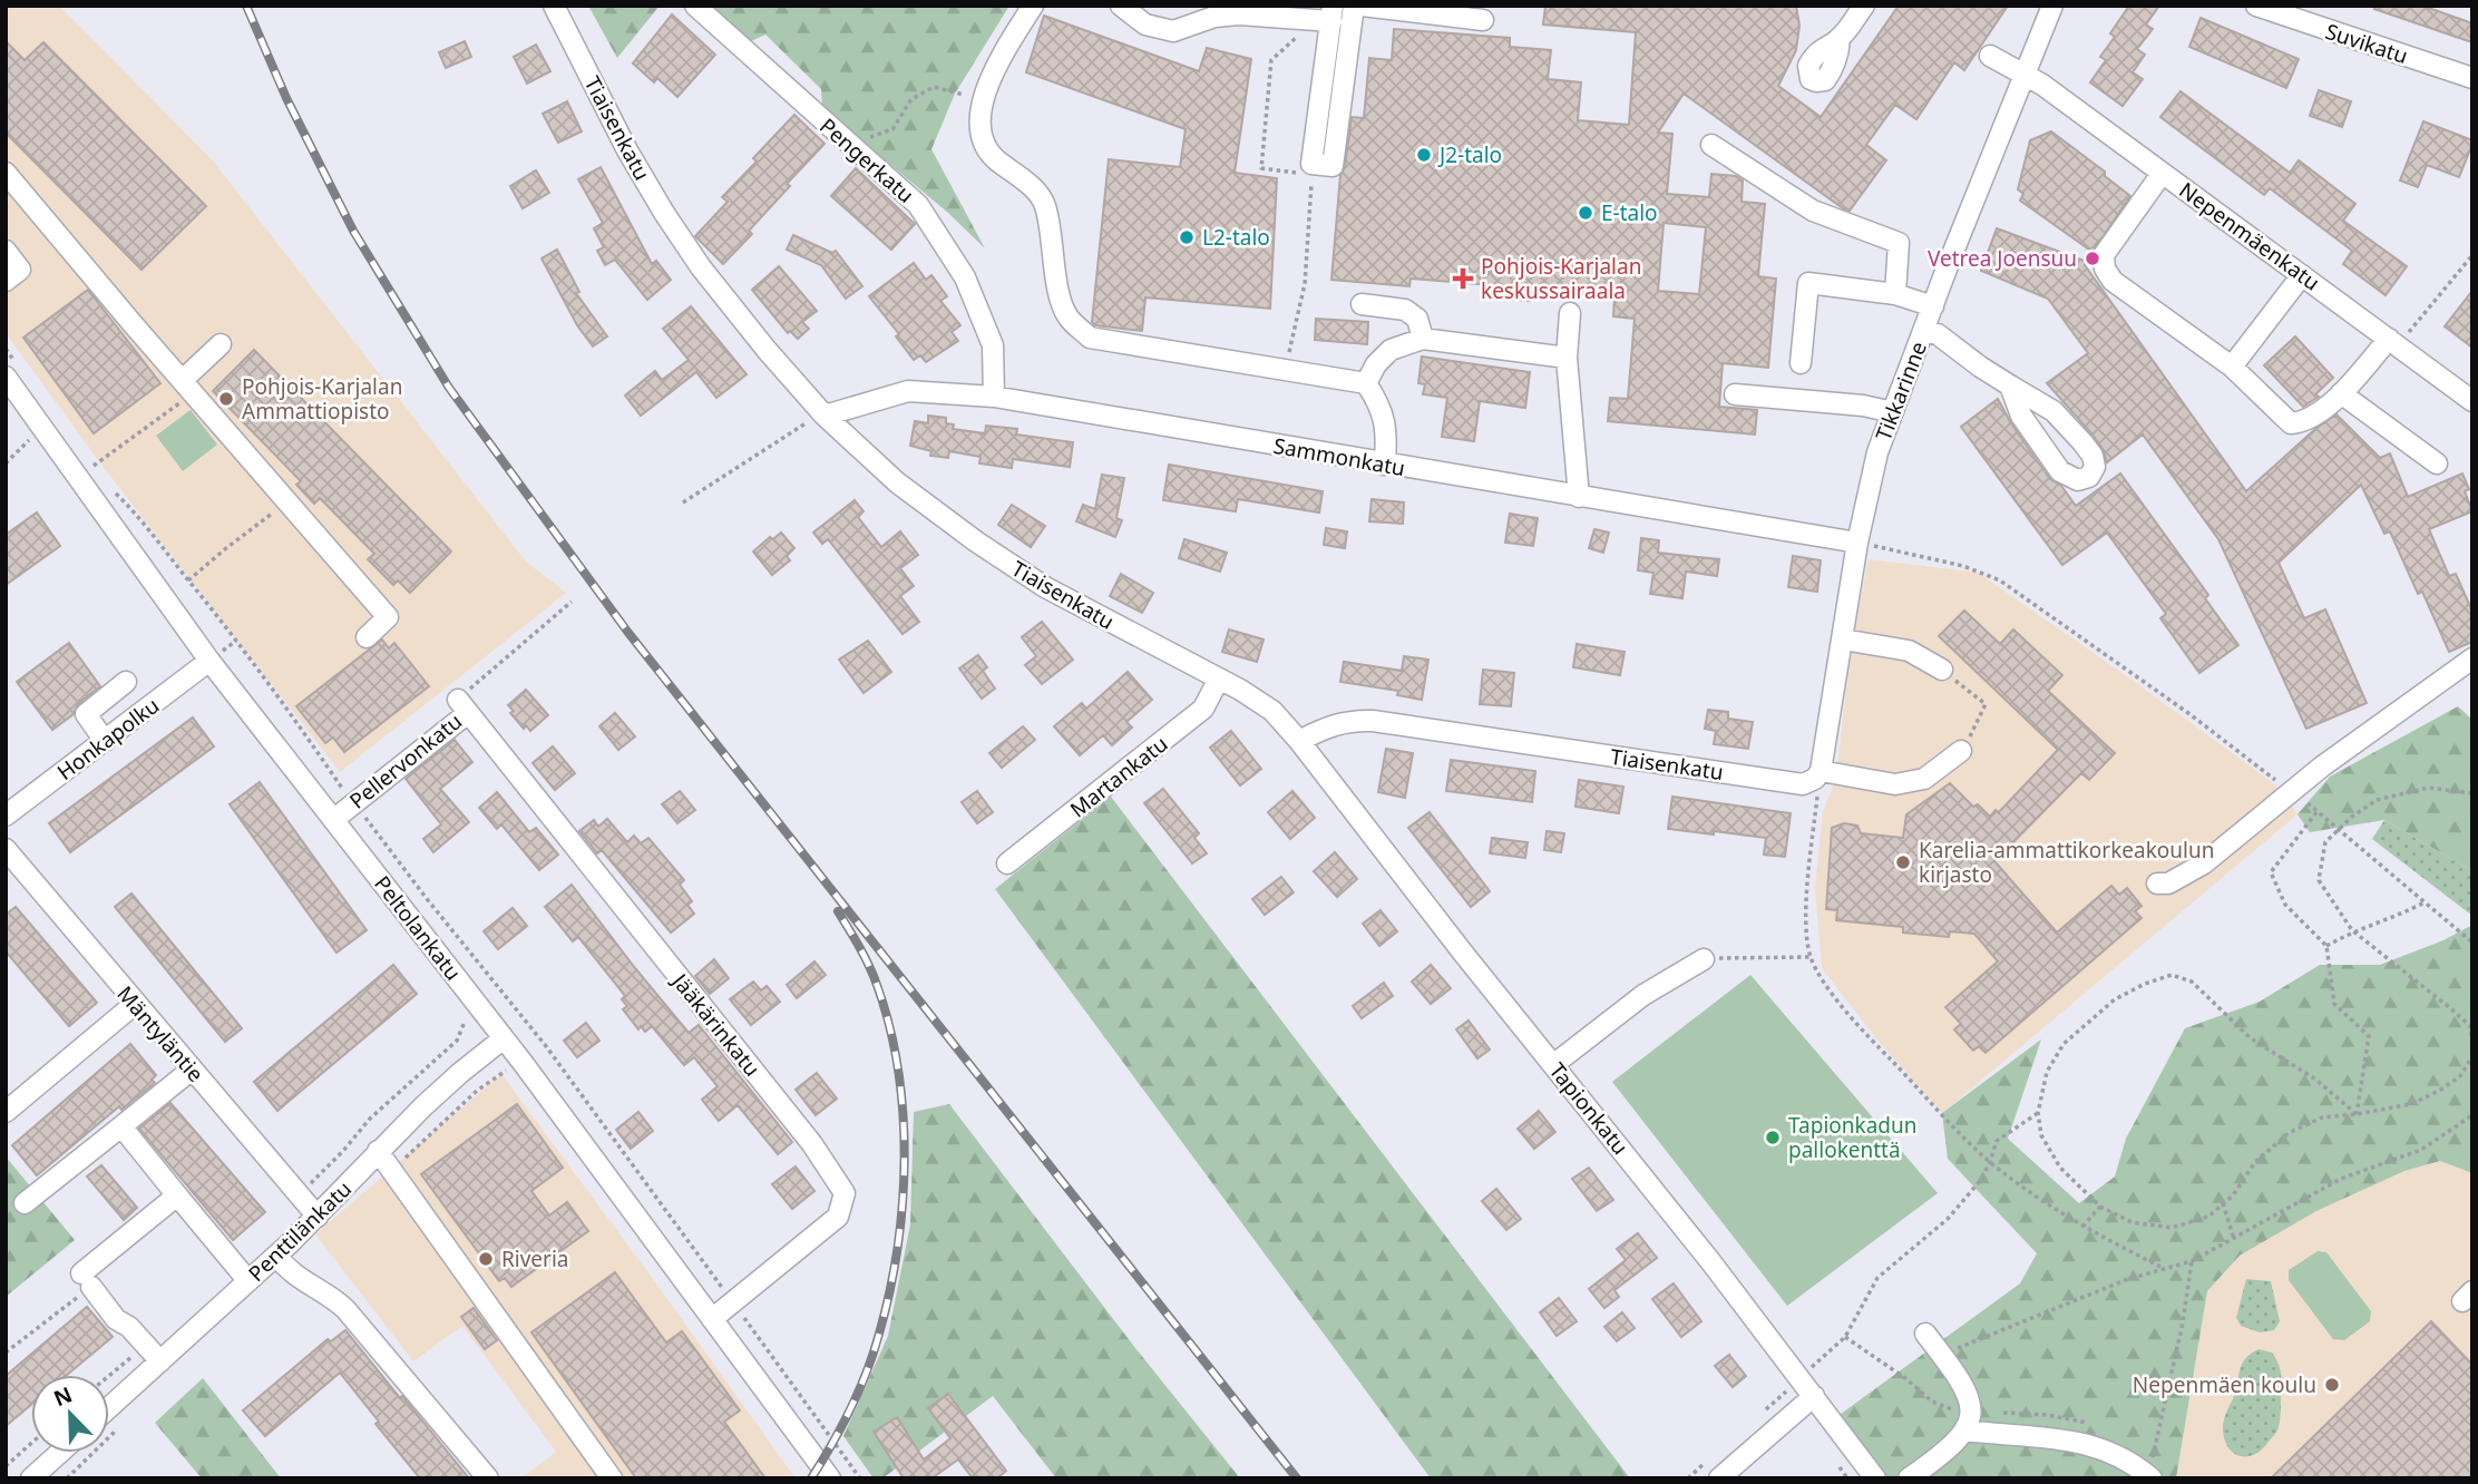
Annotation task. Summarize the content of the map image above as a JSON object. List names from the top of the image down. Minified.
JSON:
{"streets":{"street":["Suvikatu","Tiaisenkatu","Pengerkatu","Nepenmäenkatu","Tikkarinne","Sammonkatu","Honkapolku","Pellervonkatu","Martankatu","Peltolankatu","Jääkärinkatu","Mäntyläntie","Tapionkatu","Penttilänkatu"]},"crossings":[["Tiaisenkatu","Tikkarinne"],["Tiaisenkatu","Sammonkatu"],["Tiaisenkatu","Martankatu"],["Tiaisenkatu","Tapionkatu"],["Pengerkatu","Sammonkatu"],["Nepenmäenkatu","Tikkarinne"],["Tikkarinne","Sammonkatu"],["Honkapolku","Peltolankatu"],["Pellervonkatu","Peltolankatu"],["Pellervonkatu","Jääkärinkatu"],["Peltolankatu","Jääkärinkatu"],["Peltolankatu","Penttilänkatu"],["Mäntyläntie","Penttilänkatu"]],"places":{"other":["J2-talo","E-talo","L2-talo","Vetrea Joensuu","Pohjois-Karjalan Ammattiopisto","Karelia-ammattikorkeakoulun kirjasto","Tapionkadun pallokenttä","Riveria","Nepenmäen koulu"],"health":["Pohjois-Karjalan keskussairaala"]},"north":"top left"}
